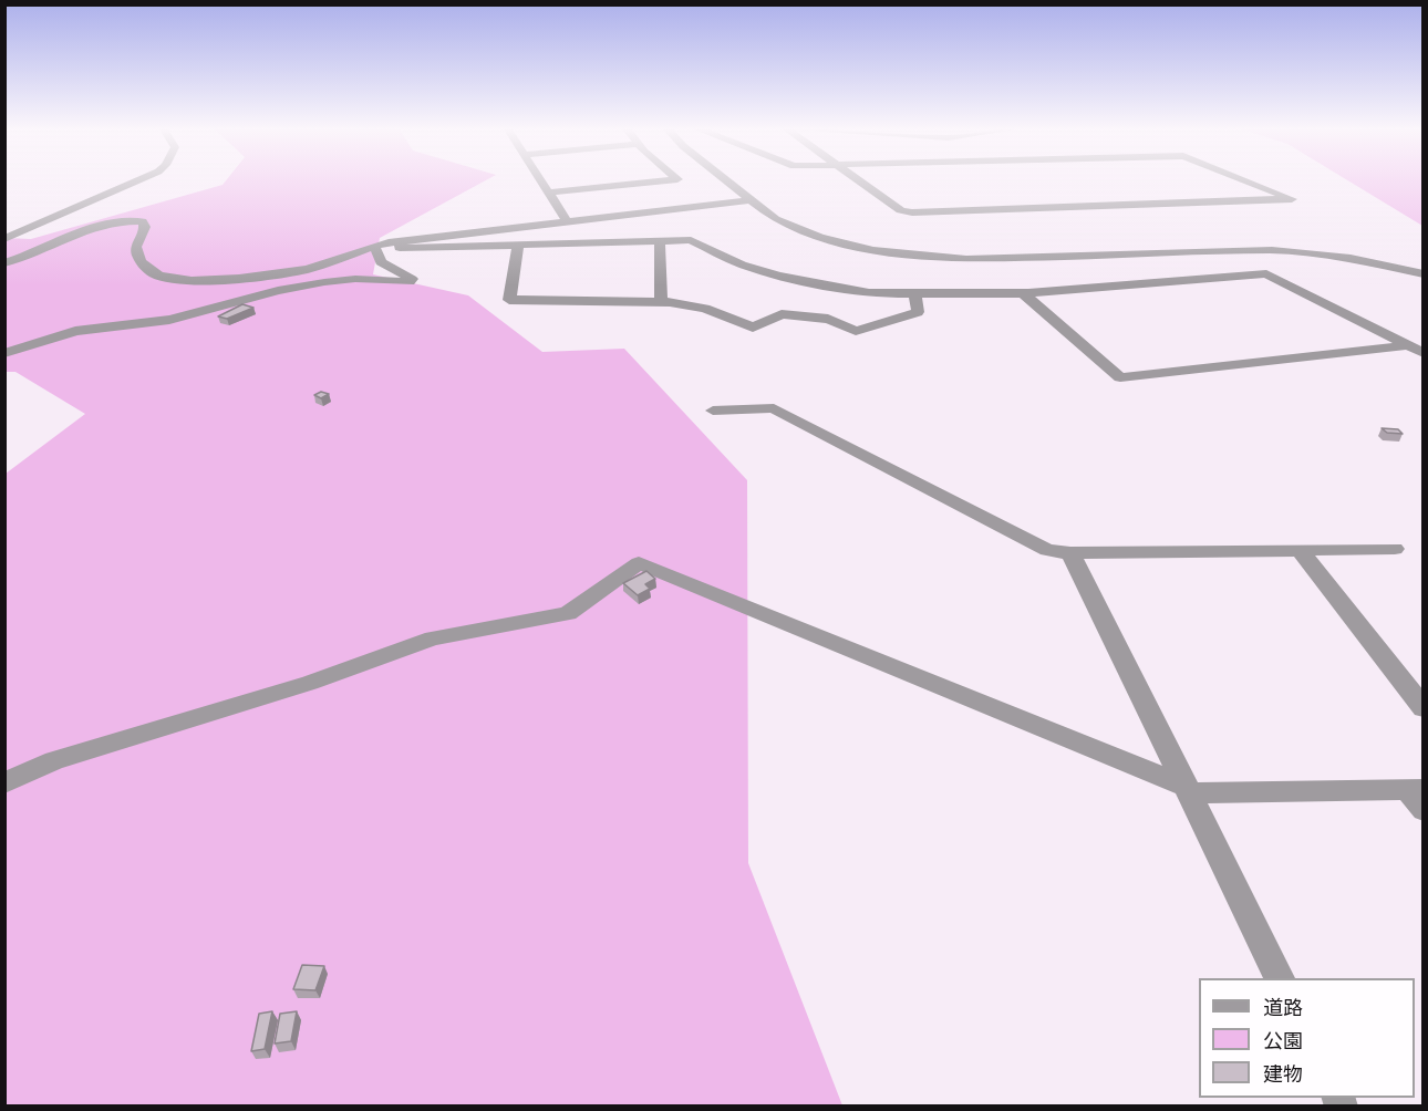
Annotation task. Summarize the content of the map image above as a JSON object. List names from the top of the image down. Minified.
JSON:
{"legend":["道路","公園","建物"]}
